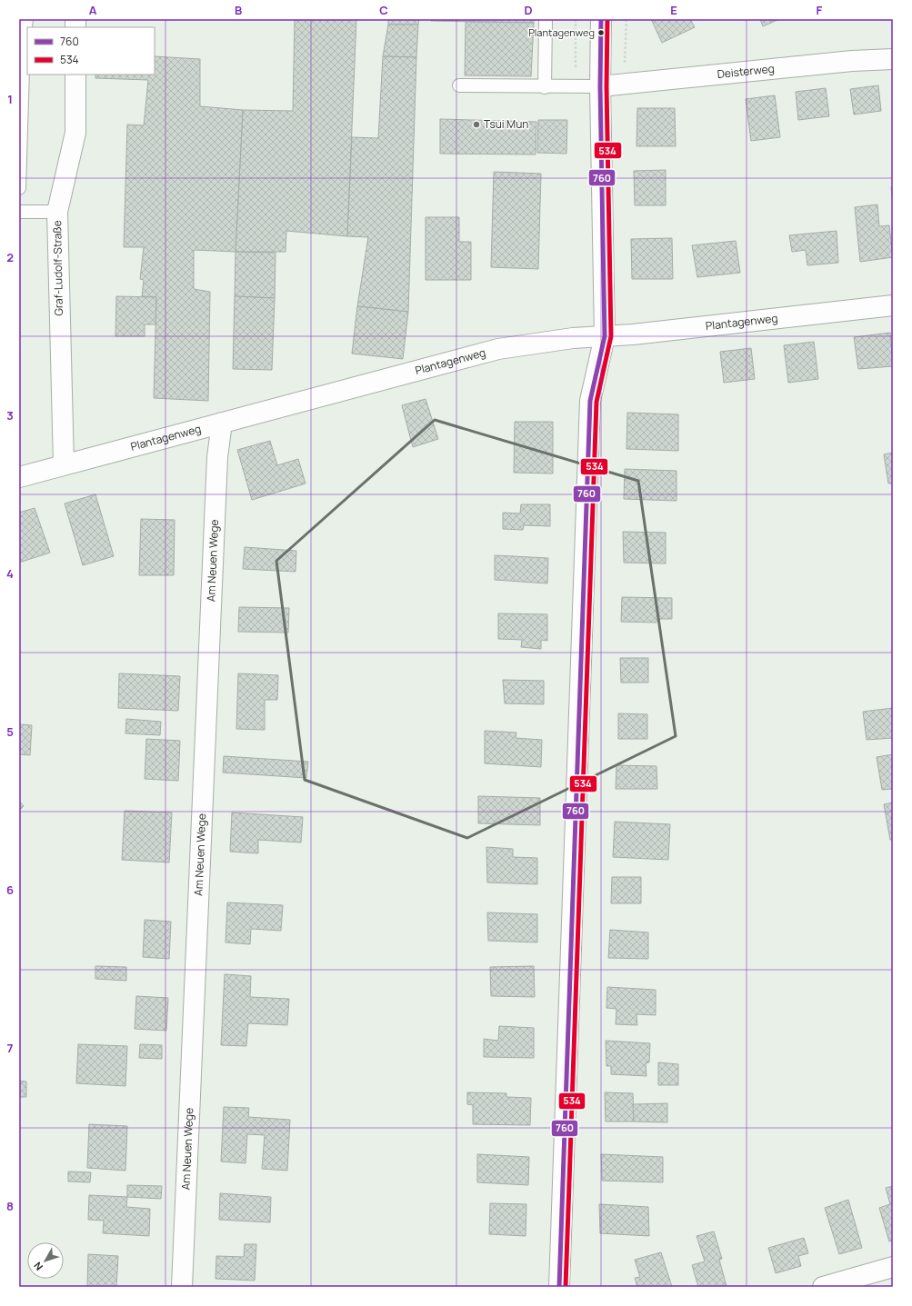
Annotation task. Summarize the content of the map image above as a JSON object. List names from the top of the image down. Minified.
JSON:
{"streets":{"street":["Deisterweg","Graf-Ludolf-Straße","Plantagenweg","Am Neuen Wege"]},"crossings":[["Graf-Ludolf-Straße","Plantagenweg"],["Plantagenweg","Am Neuen Wege"]],"places":["Plantagenweg","Tsui Mun"],"lines":["transit line 760","transit line 534"],"legend":["760","534"],"north":"bottom left","grid":{"columns":["A","B","C","D","E","F"],"rows":["1","2","3","4","5","6","7","8"]}}
